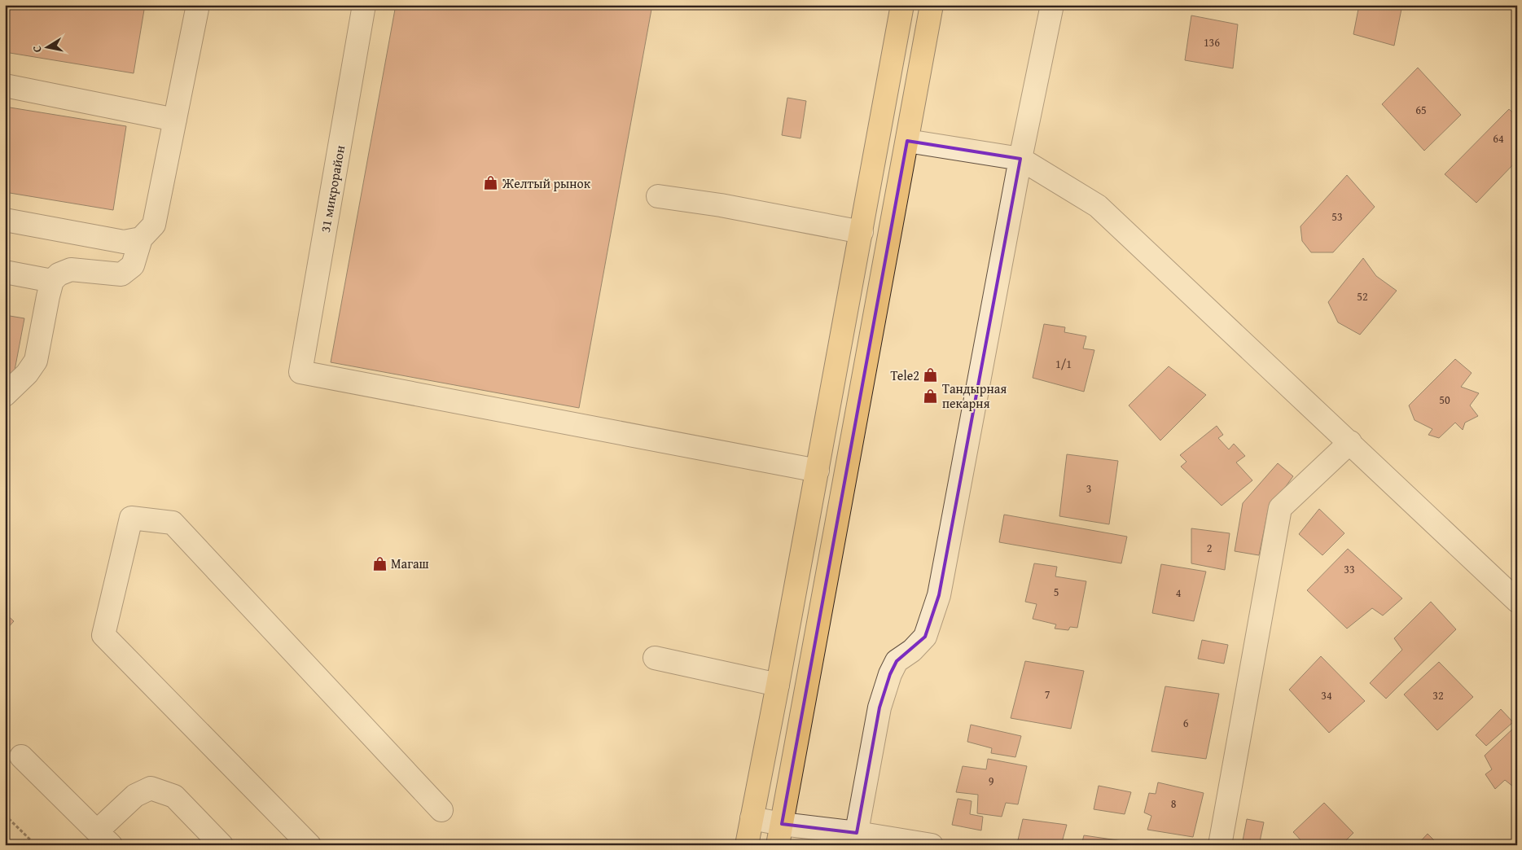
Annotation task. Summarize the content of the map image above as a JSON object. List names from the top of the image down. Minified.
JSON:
{"streets":{"street":["31 микрорайон"]},"places":{"shop":["Желтый рынок","Tele2","Тандырная пекарня","Магаш"]},"house_numbers":["136","65","64","53","52","1/1","50","3","2","33","5","4","7","34","32","6","9","8"],"north":"left"}
